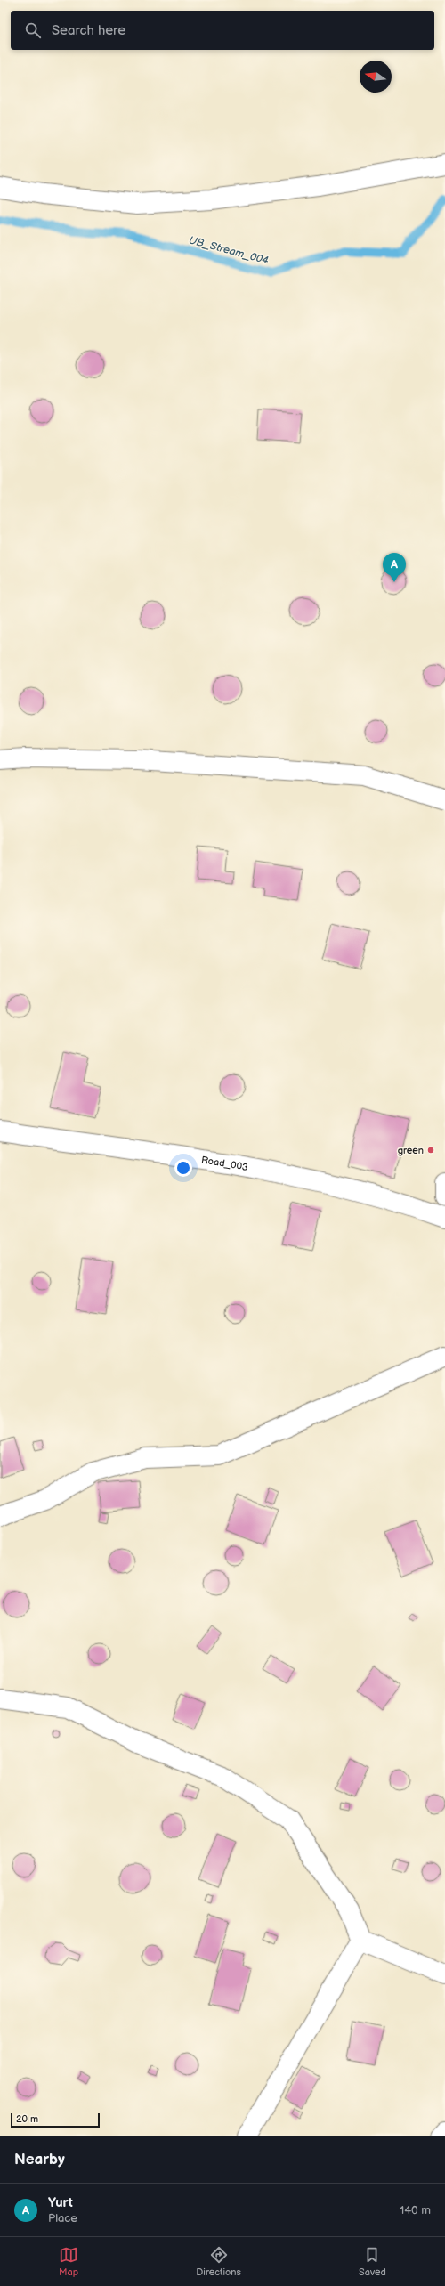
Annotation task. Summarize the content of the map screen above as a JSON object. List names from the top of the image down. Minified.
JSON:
{"streets":{"street":["Road_003"]},"water":["UB_Stream_004"],"places":["green"],"scale_bar":"20 m","north":"left","page":{"search":"Search here","pins":"A","scale":"20 m","heading":"Nearby","list":[{"mark":"A","name":"Yurt","note":"Place","value":"140 m"}],"nav":["Map","Directions","Saved"]}}
